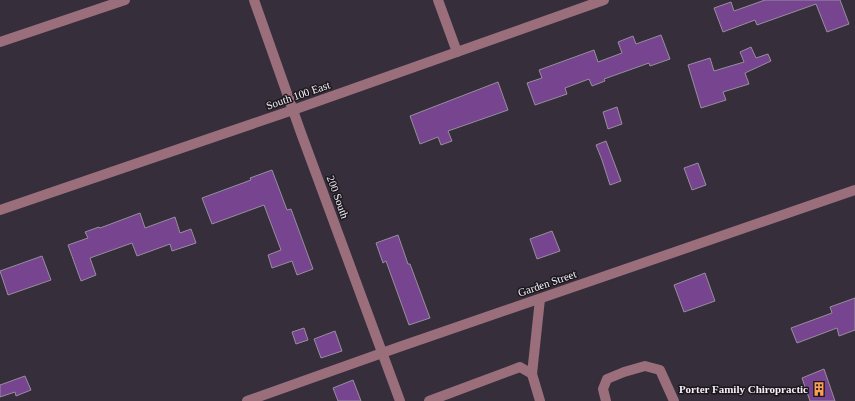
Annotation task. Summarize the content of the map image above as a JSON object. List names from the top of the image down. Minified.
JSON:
{"streets":{"street":["South 100 East","200 South","Garden Street"]},"crossings":[["South 100 East","200 South"],["200 South","Garden Street"]],"places":{"building":["Porter Family Chiropractic"]}}
